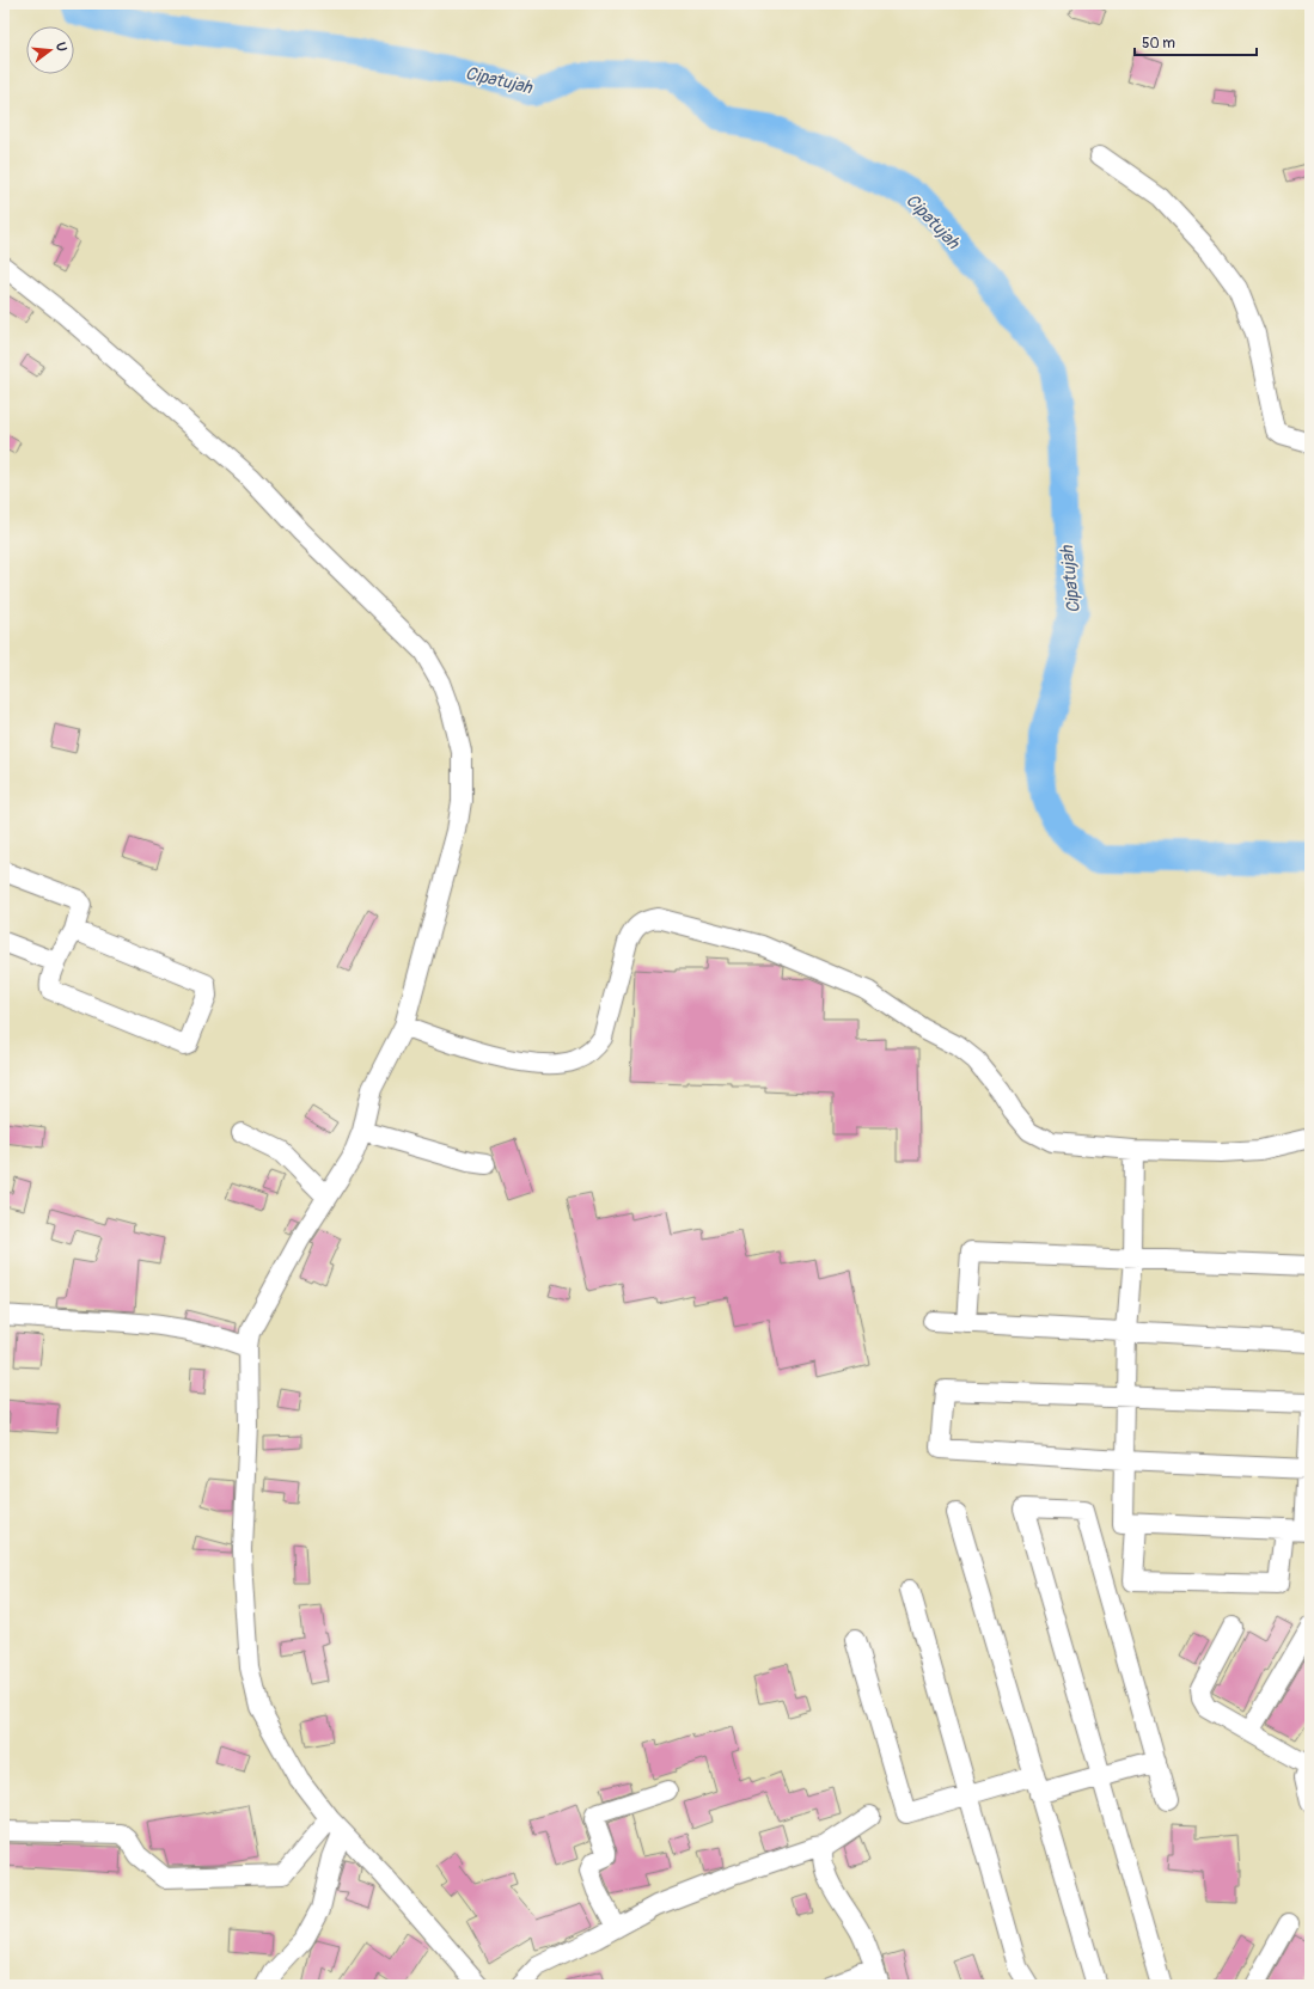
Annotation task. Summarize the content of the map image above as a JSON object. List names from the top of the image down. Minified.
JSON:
{"water":["Cipatujah"],"scale_bar":"50 m","north":"right"}
